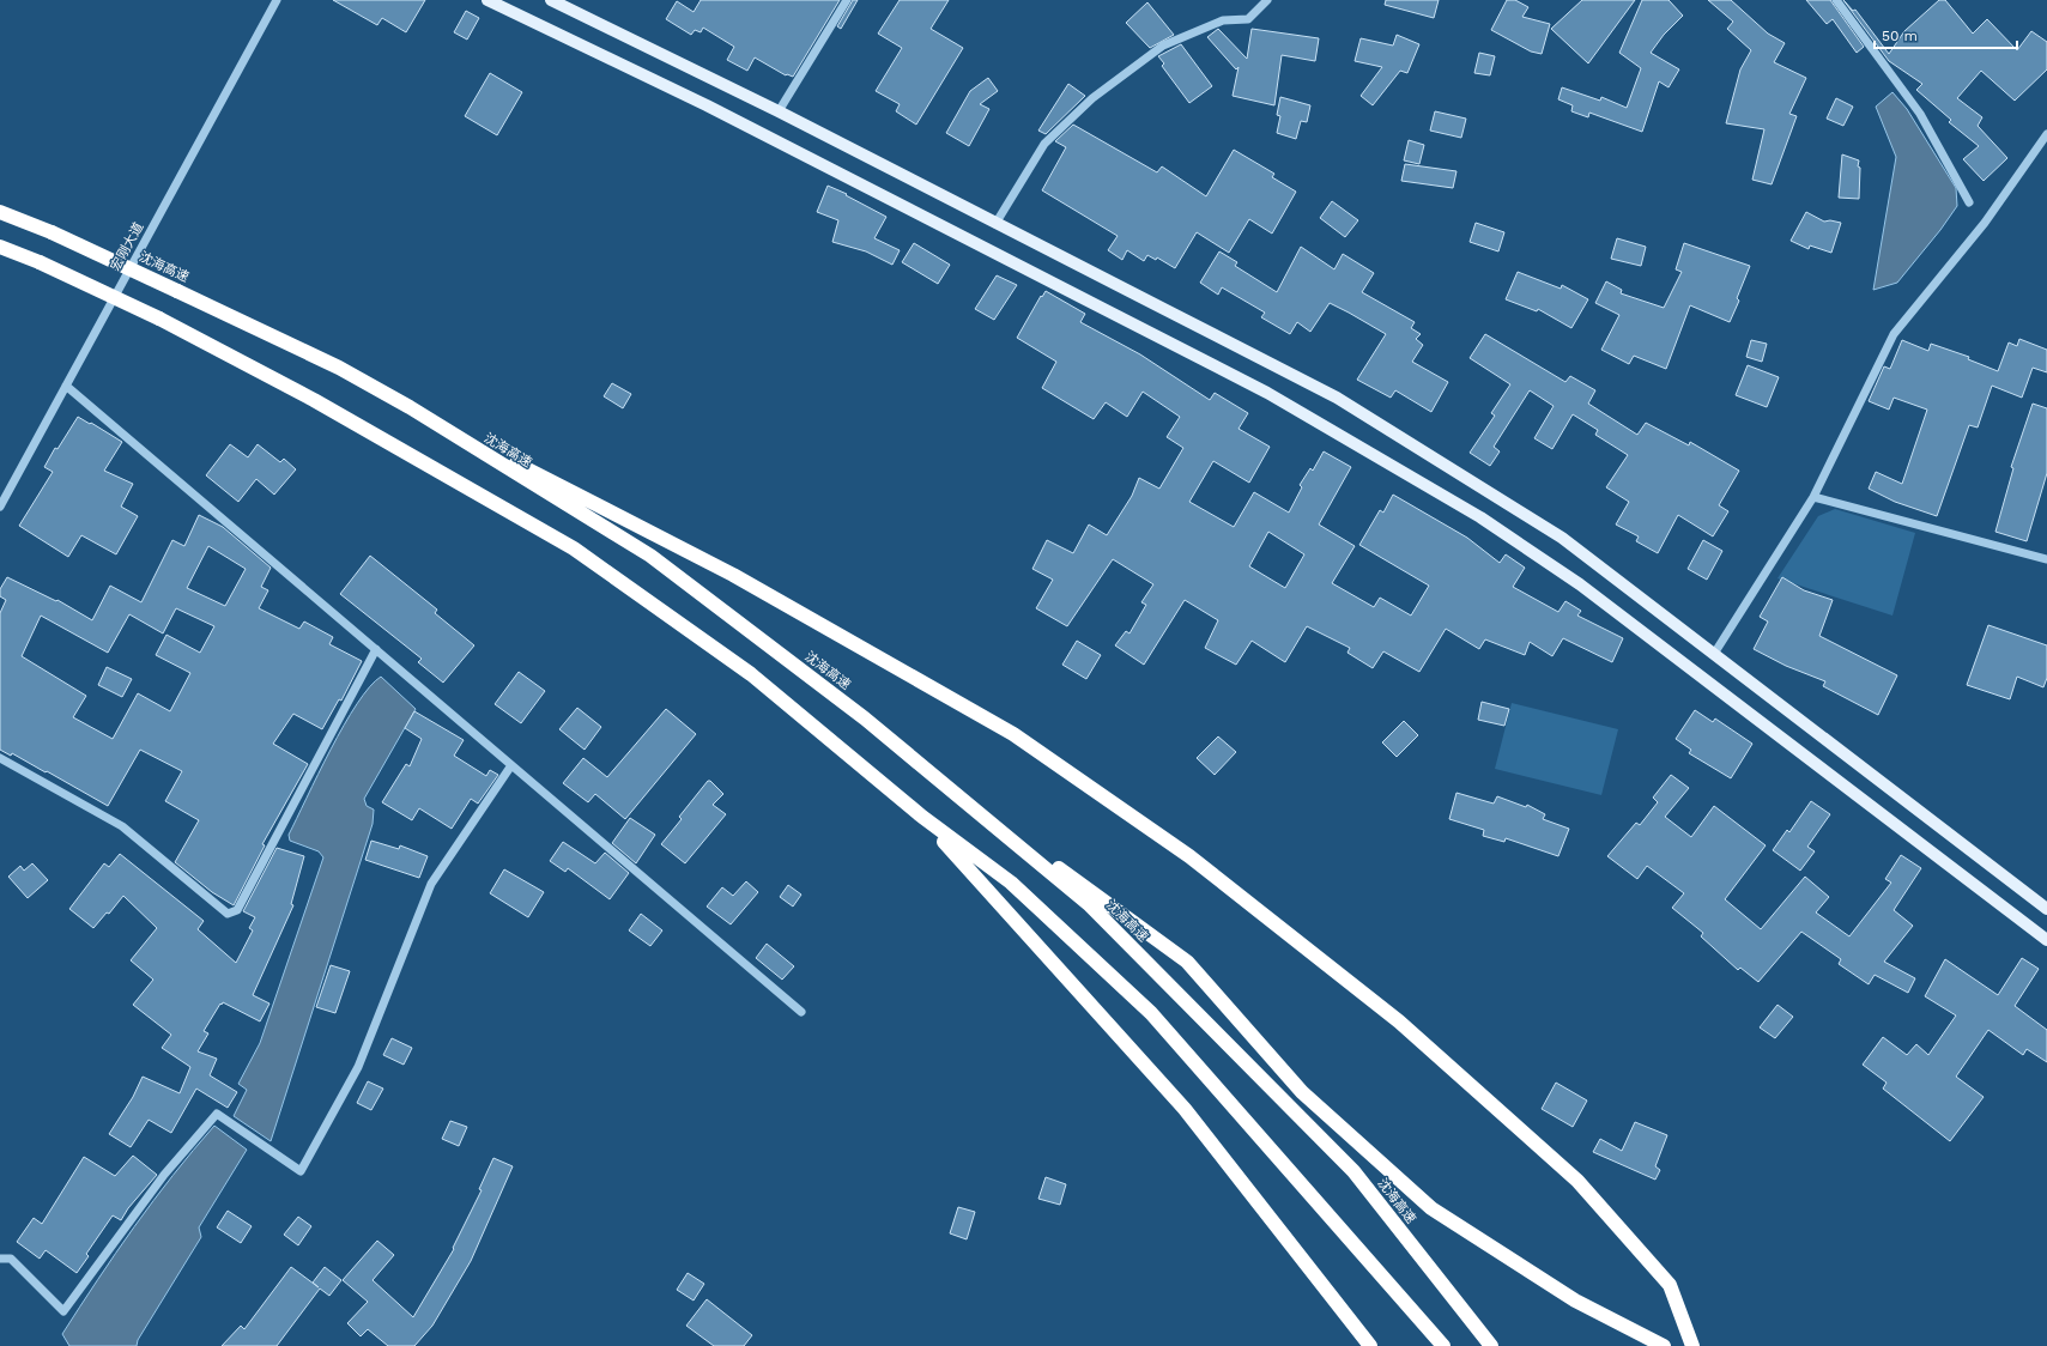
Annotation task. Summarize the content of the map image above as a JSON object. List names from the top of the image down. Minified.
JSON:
{"streets":{"highway":["沈海高速"],"street":["宏刚大道"]},"scale_bar":"50 m"}
